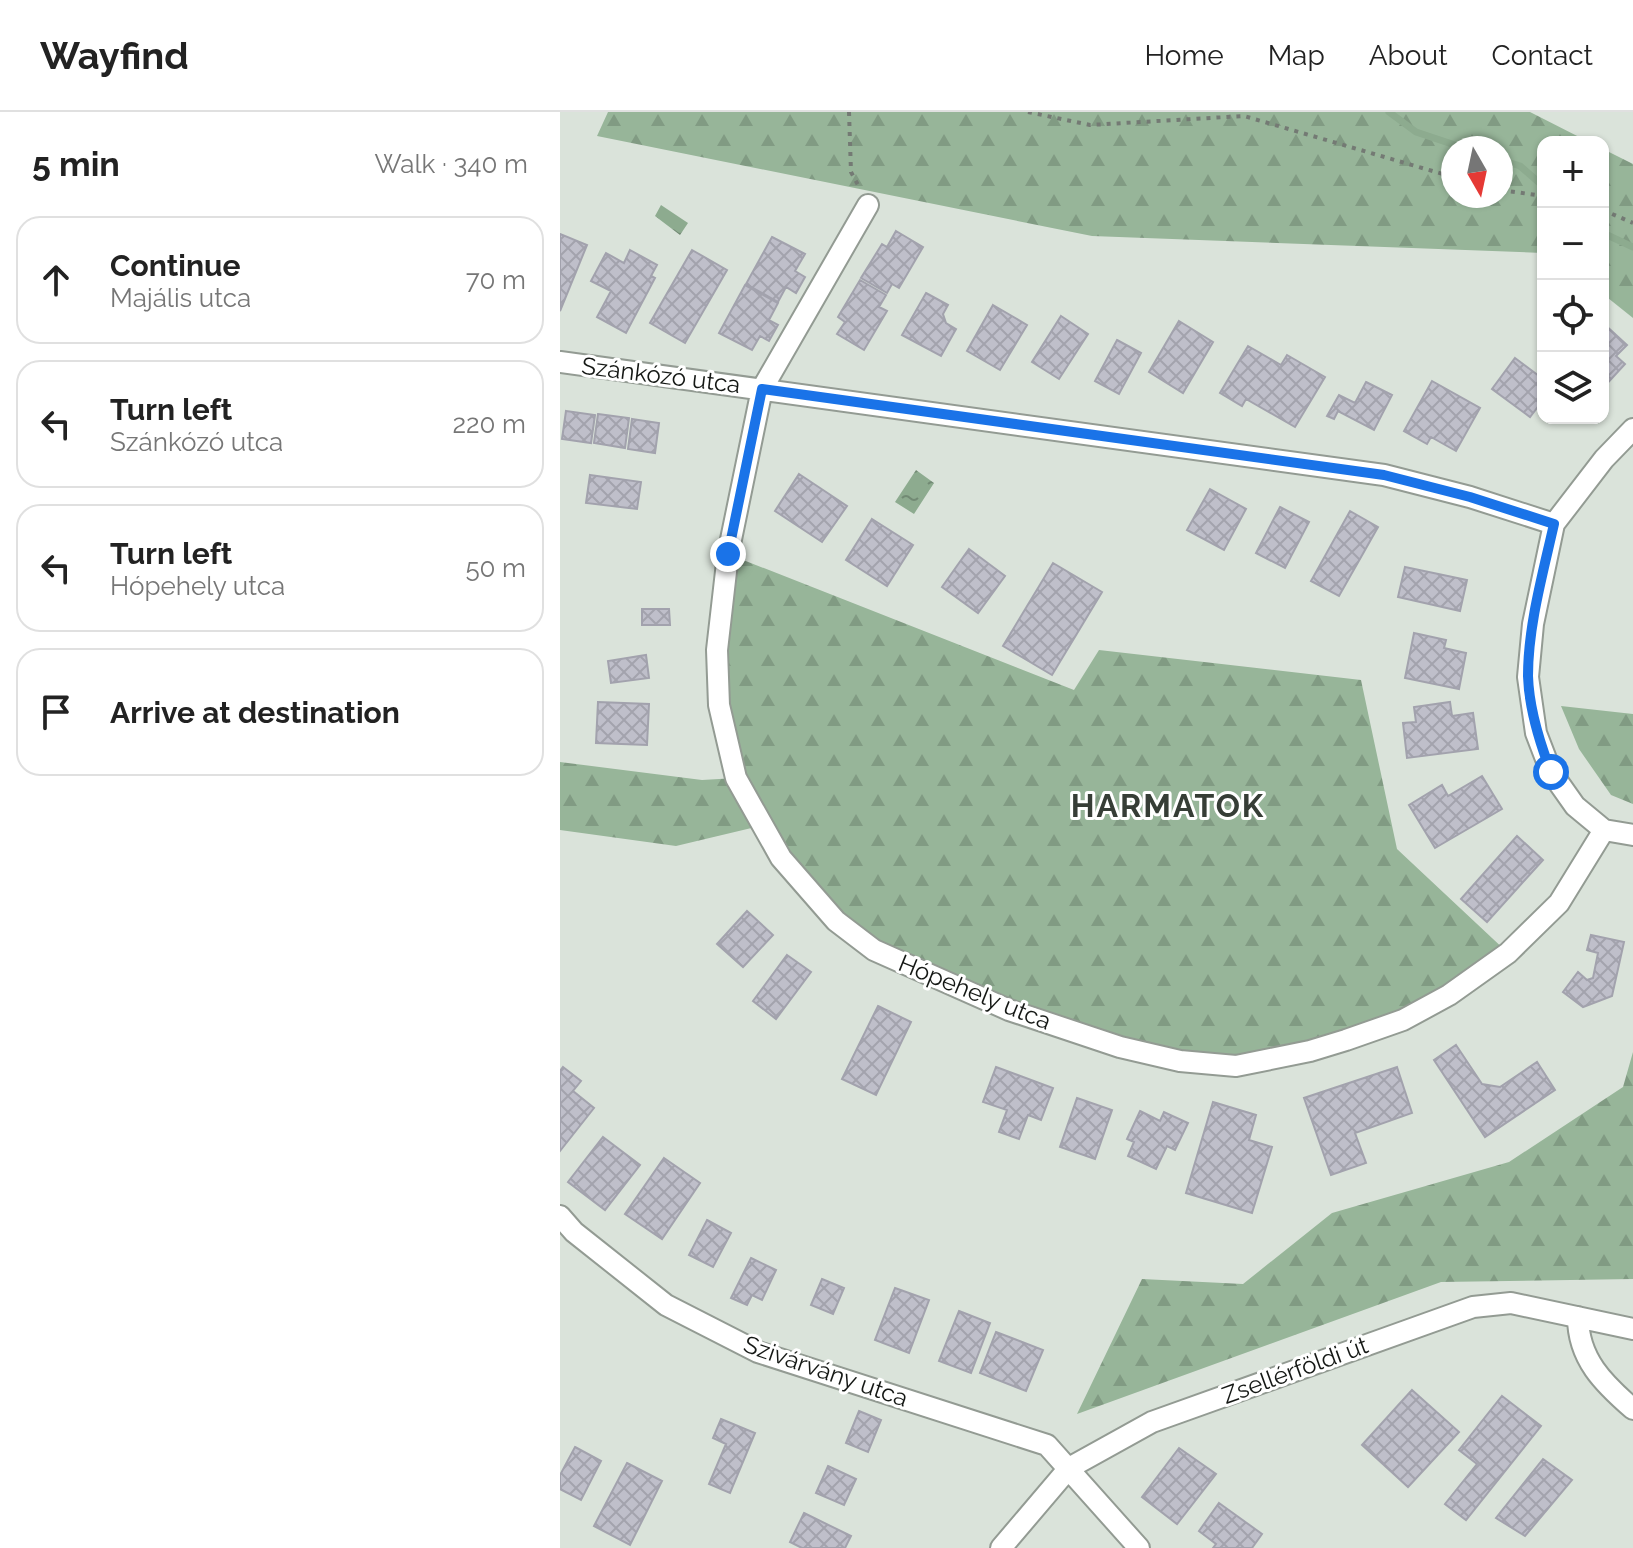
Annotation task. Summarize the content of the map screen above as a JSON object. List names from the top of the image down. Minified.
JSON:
{"streets":{"street":["Szánkózó utca","Hópehely utca","Zsellérföldi út","Szivárvány utca"]},"crossings":[["Szánkózó utca","Hópehely utca"],["Zsellérföldi út","Szivárvány utca"]],"districts":["HARMATOK"],"north":"bottom","page":{"header":"Wayfind","nav":["Home","Map","About","Contact"],"heading":["5 min","Walk · 340 m"],"map_buttons":["+","−"],"list":[["Continue","Majális utca","70 m"],["Turn left","Szánkózó utca","220 m"],["Turn left","Hópehely utca","50 m"],"Arrive at destination"]}}
